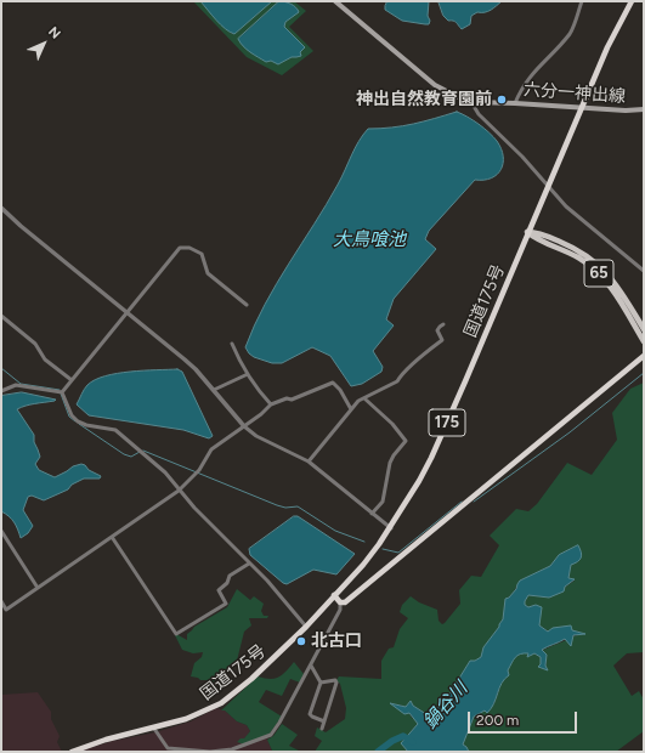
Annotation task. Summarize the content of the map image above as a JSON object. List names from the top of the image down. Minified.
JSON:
{"streets":{"highway":["国道175号","175"],"main road":["六分一神出線","65"]},"crossings":[["六分一神出線","国道175号"],["65","国道175号"]],"water":["大鳥喰池","鍋谷川"],"places":["神出自然教育園前","北古口"],"scale_bar":"200 m","north":"top right"}
